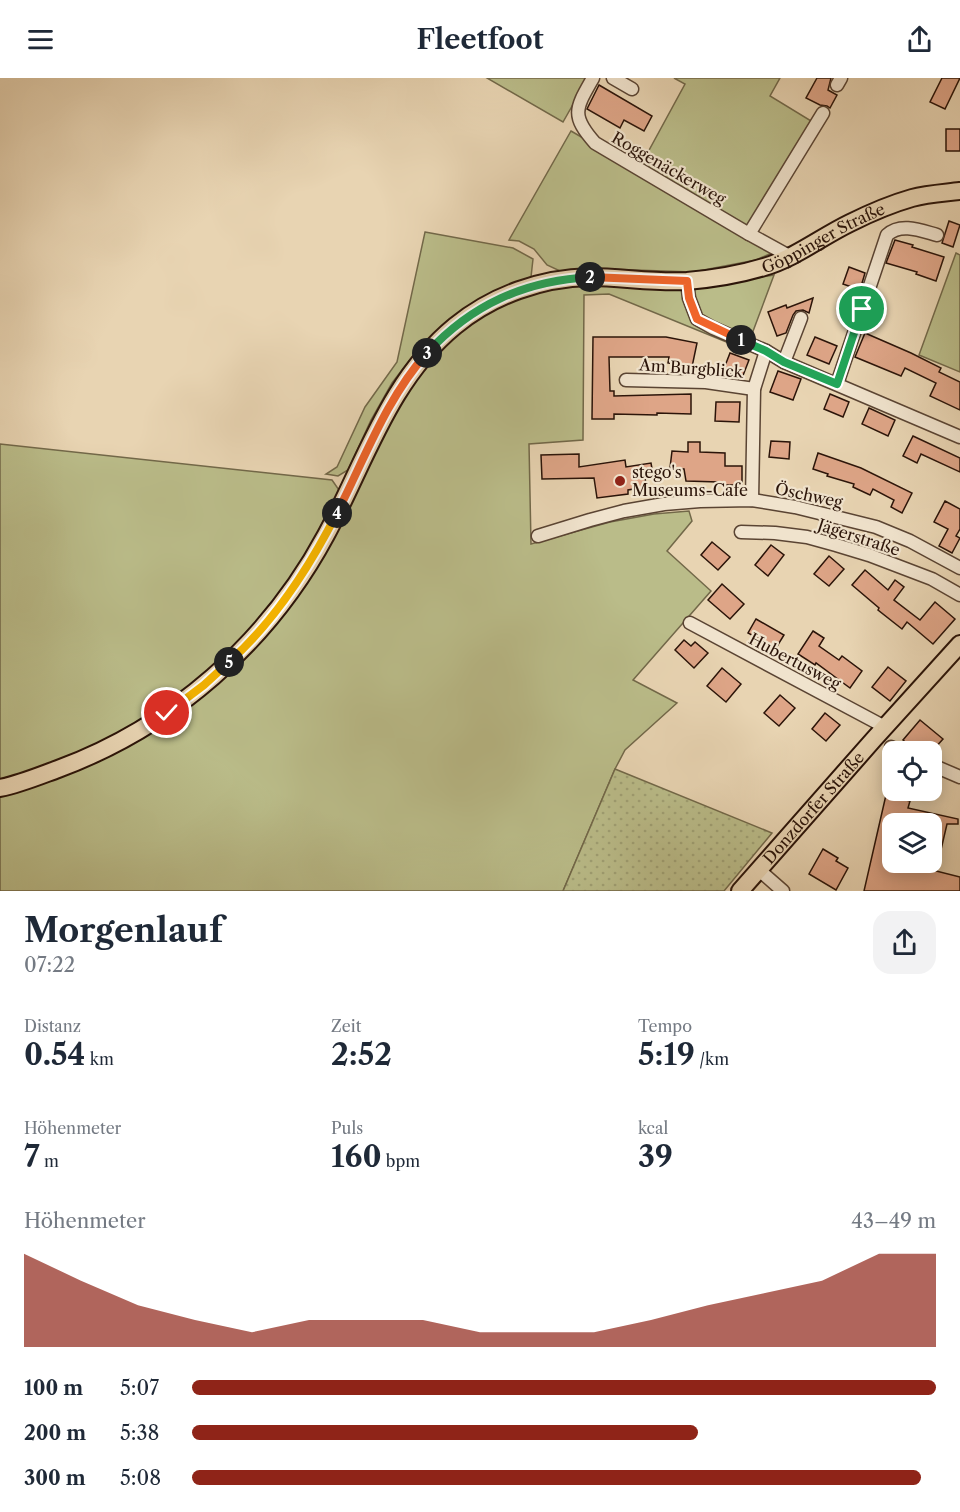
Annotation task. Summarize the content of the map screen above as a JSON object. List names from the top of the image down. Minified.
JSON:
{"streets":{"main road":["Göppinger Straße","Donzdorfer Straße"],"street":["Roggenäckerweg","Am Burgblick","Öschweg","Jägerstraße","Hubertusweg"]},"crossings":[["Roggenäckerweg","Göppinger Straße"],["Am Burgblick","Öschweg"],["Hubertusweg","Donzdorfer Straße"]],"places":["stego's Museums-Cafe"],"page":{"header":"Fleetfoot","pins":["2","1","3","4","5"],"heading":["Morgenlauf","07:22"],"stats":[["Distanz","0.54 km"],["Zeit","2:52"],["Tempo","5:19 /km"],["Höhenmeter","7 m"],["Puls","160 bpm"],["kcal","39"]],"chart":["Höhenmeter","43–49 m"],"list":[{"name":"100 m","note":"5:07"},{"name":"200 m","note":"5:38"},{"name":"300 m","note":"5:08"}]}}
